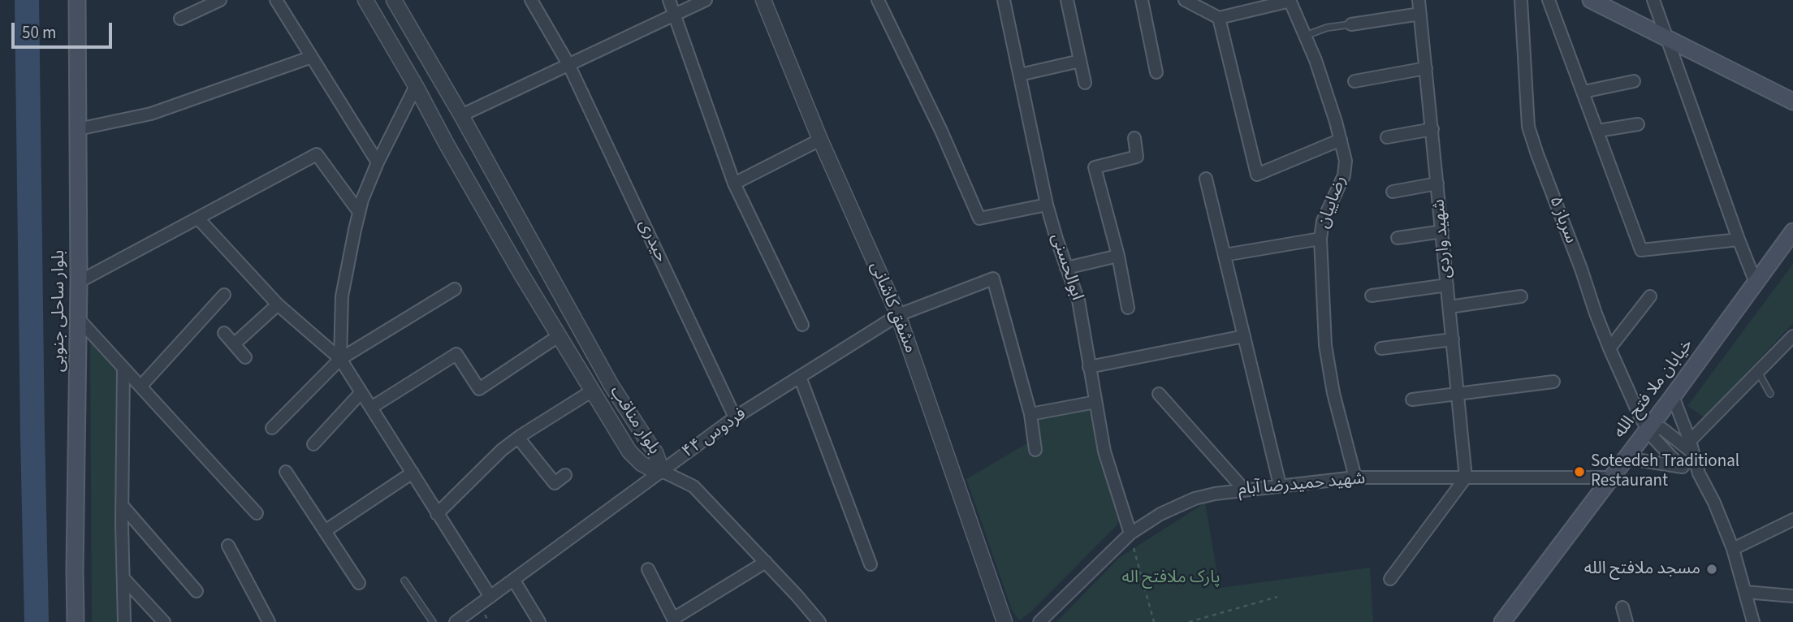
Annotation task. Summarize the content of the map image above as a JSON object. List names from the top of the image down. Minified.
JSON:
{"streets":{"main road":["بلوار ساحلی جنوبی","خیابان ملا فتح الله"],"street":["رضاییان","سرباز ۵","شهید واردی","حیدری","ابوالحسنی","مشفق کاشانی","بلوار مناقب","فردوس ۴۴","شهید حمیدرضا آبام"]},"crossings":[["رضاییان","شهید حمیدرضا آبام"],["سرباز ۵","خیابان ملا فتح الله"],["شهید واردی","شهید حمیدرضا آبام"],["حیدری","فردوس ۴۴"],["ابوالحسنی","شهید حمیدرضا آبام"],["مشفق کاشانی","فردوس ۴۴"],["خیابان ملا فتح الله","شهید حمیدرضا آبام"],["بلوار مناقب","فردوس ۴۴"]],"parks":["پارک ملافتح اله"],"places":["Soteedeh Traditional Restaurant","مسجد ملافتح الله"],"scale_bar":"50 m"}
